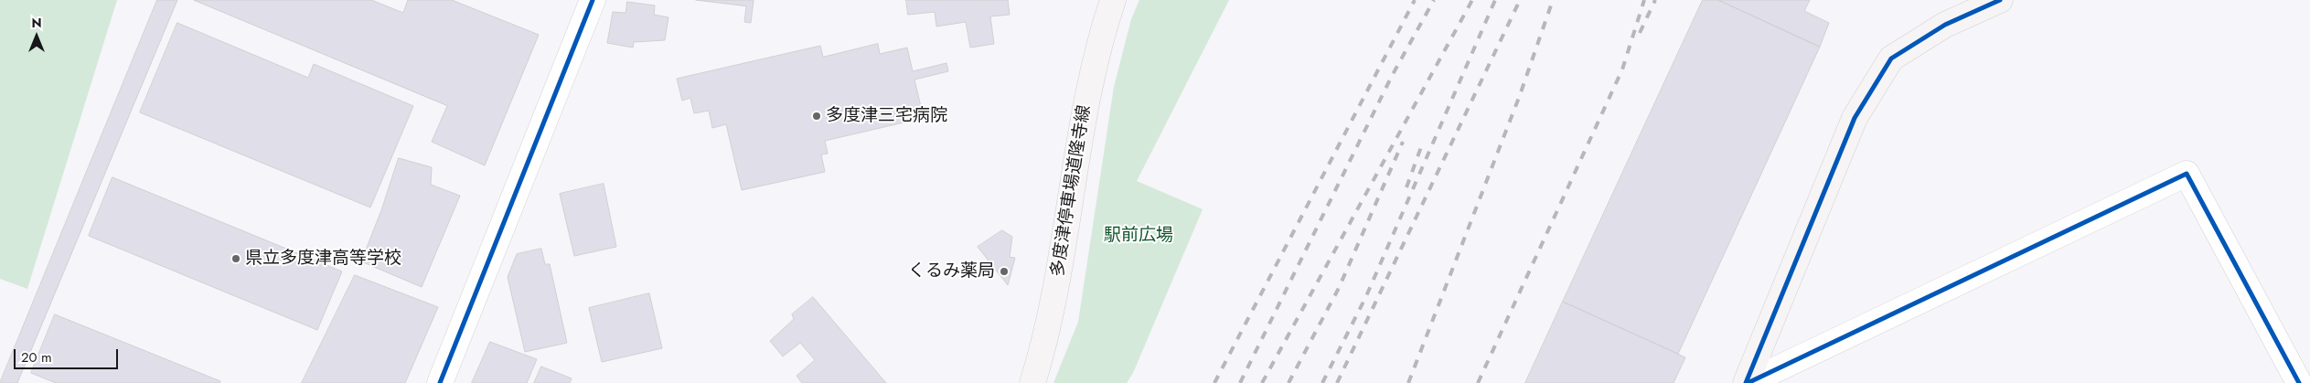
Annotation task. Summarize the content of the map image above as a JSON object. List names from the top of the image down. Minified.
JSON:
{"streets":{"street":["多度津停車場道隆寺線"]},"parks":["駅前広場"],"places":["多度津三宅病院","県立多度津高等学校","くるみ薬局"],"scale_bar":"20 m","north":"top"}
